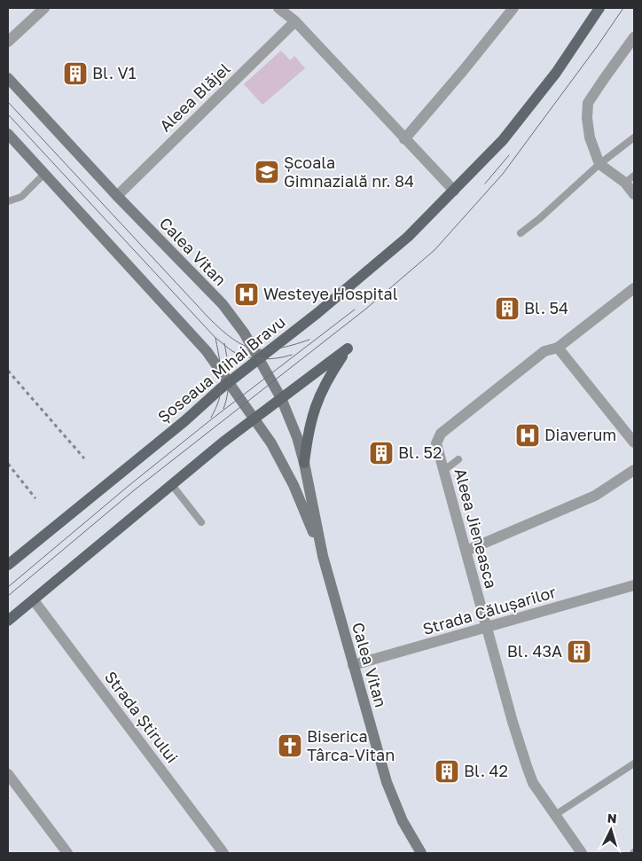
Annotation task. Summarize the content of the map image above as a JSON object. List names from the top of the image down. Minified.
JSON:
{"streets":{"main road":["Calea Vitan","Șoseaua Mihai Bravu"],"street":["Aleea Blăjel","Aleea Jieneasca","Strada Călușarilor","Strada Știrului"]},"crossings":[["Aleea Blăjel","Calea Vitan"],["Calea Vitan","Șoseaua Mihai Bravu"],["Calea Vitan","Strada Călușarilor"],["Aleea Jieneasca","Strada Călușarilor"]],"places":{"building":["Bl. V1","Bl. 54","Bl. 52","Bl. 43A","Bl. 42"],"school or university":["Școala Gimnazială nr. 84"],"hospital":["Westeye Hospital","Diaverum"],"church":["Biserica Târca-Vitan"]},"north":"top"}
